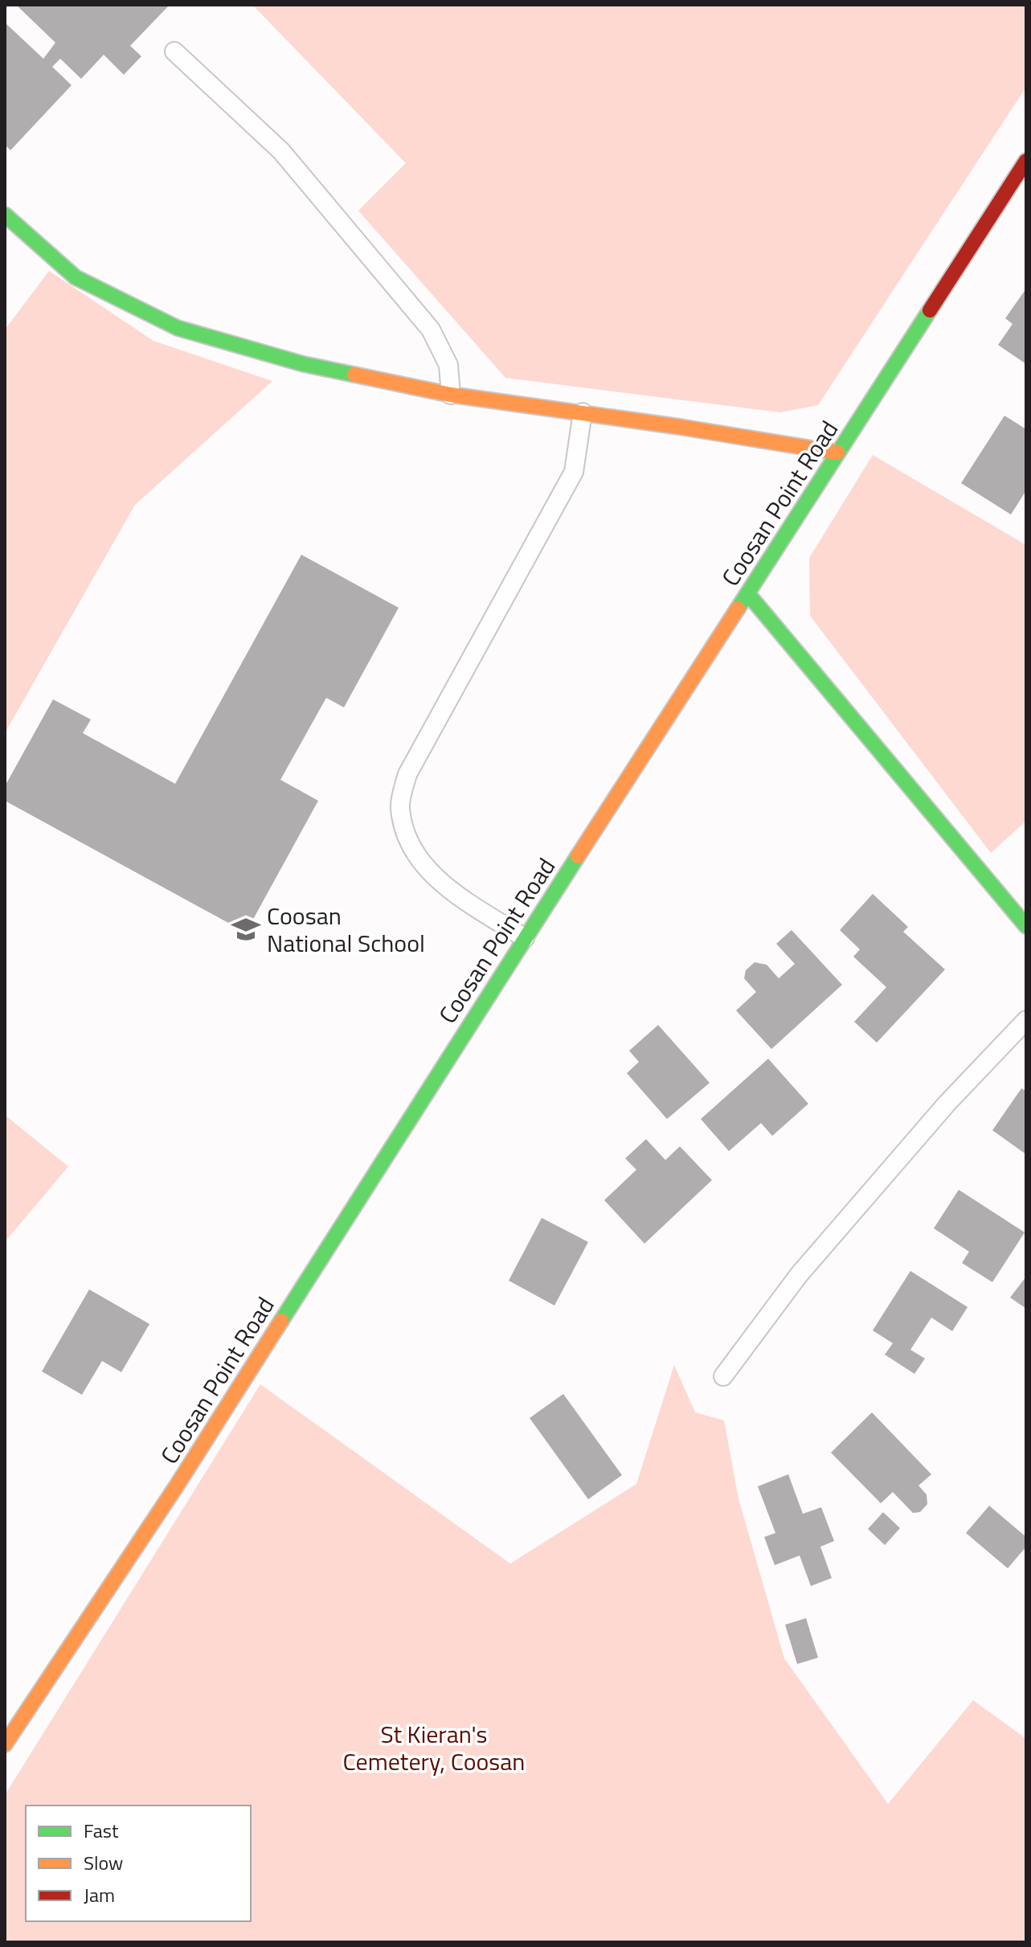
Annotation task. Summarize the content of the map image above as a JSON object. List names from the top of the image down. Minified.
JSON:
{"streets":{"street":["Coosan Point Road"]},"parks":["St Kieran's Cemetery, Coosan"],"places":{"school or university":["Coosan National School"]},"legend":["Fast","Slow","Jam"]}
